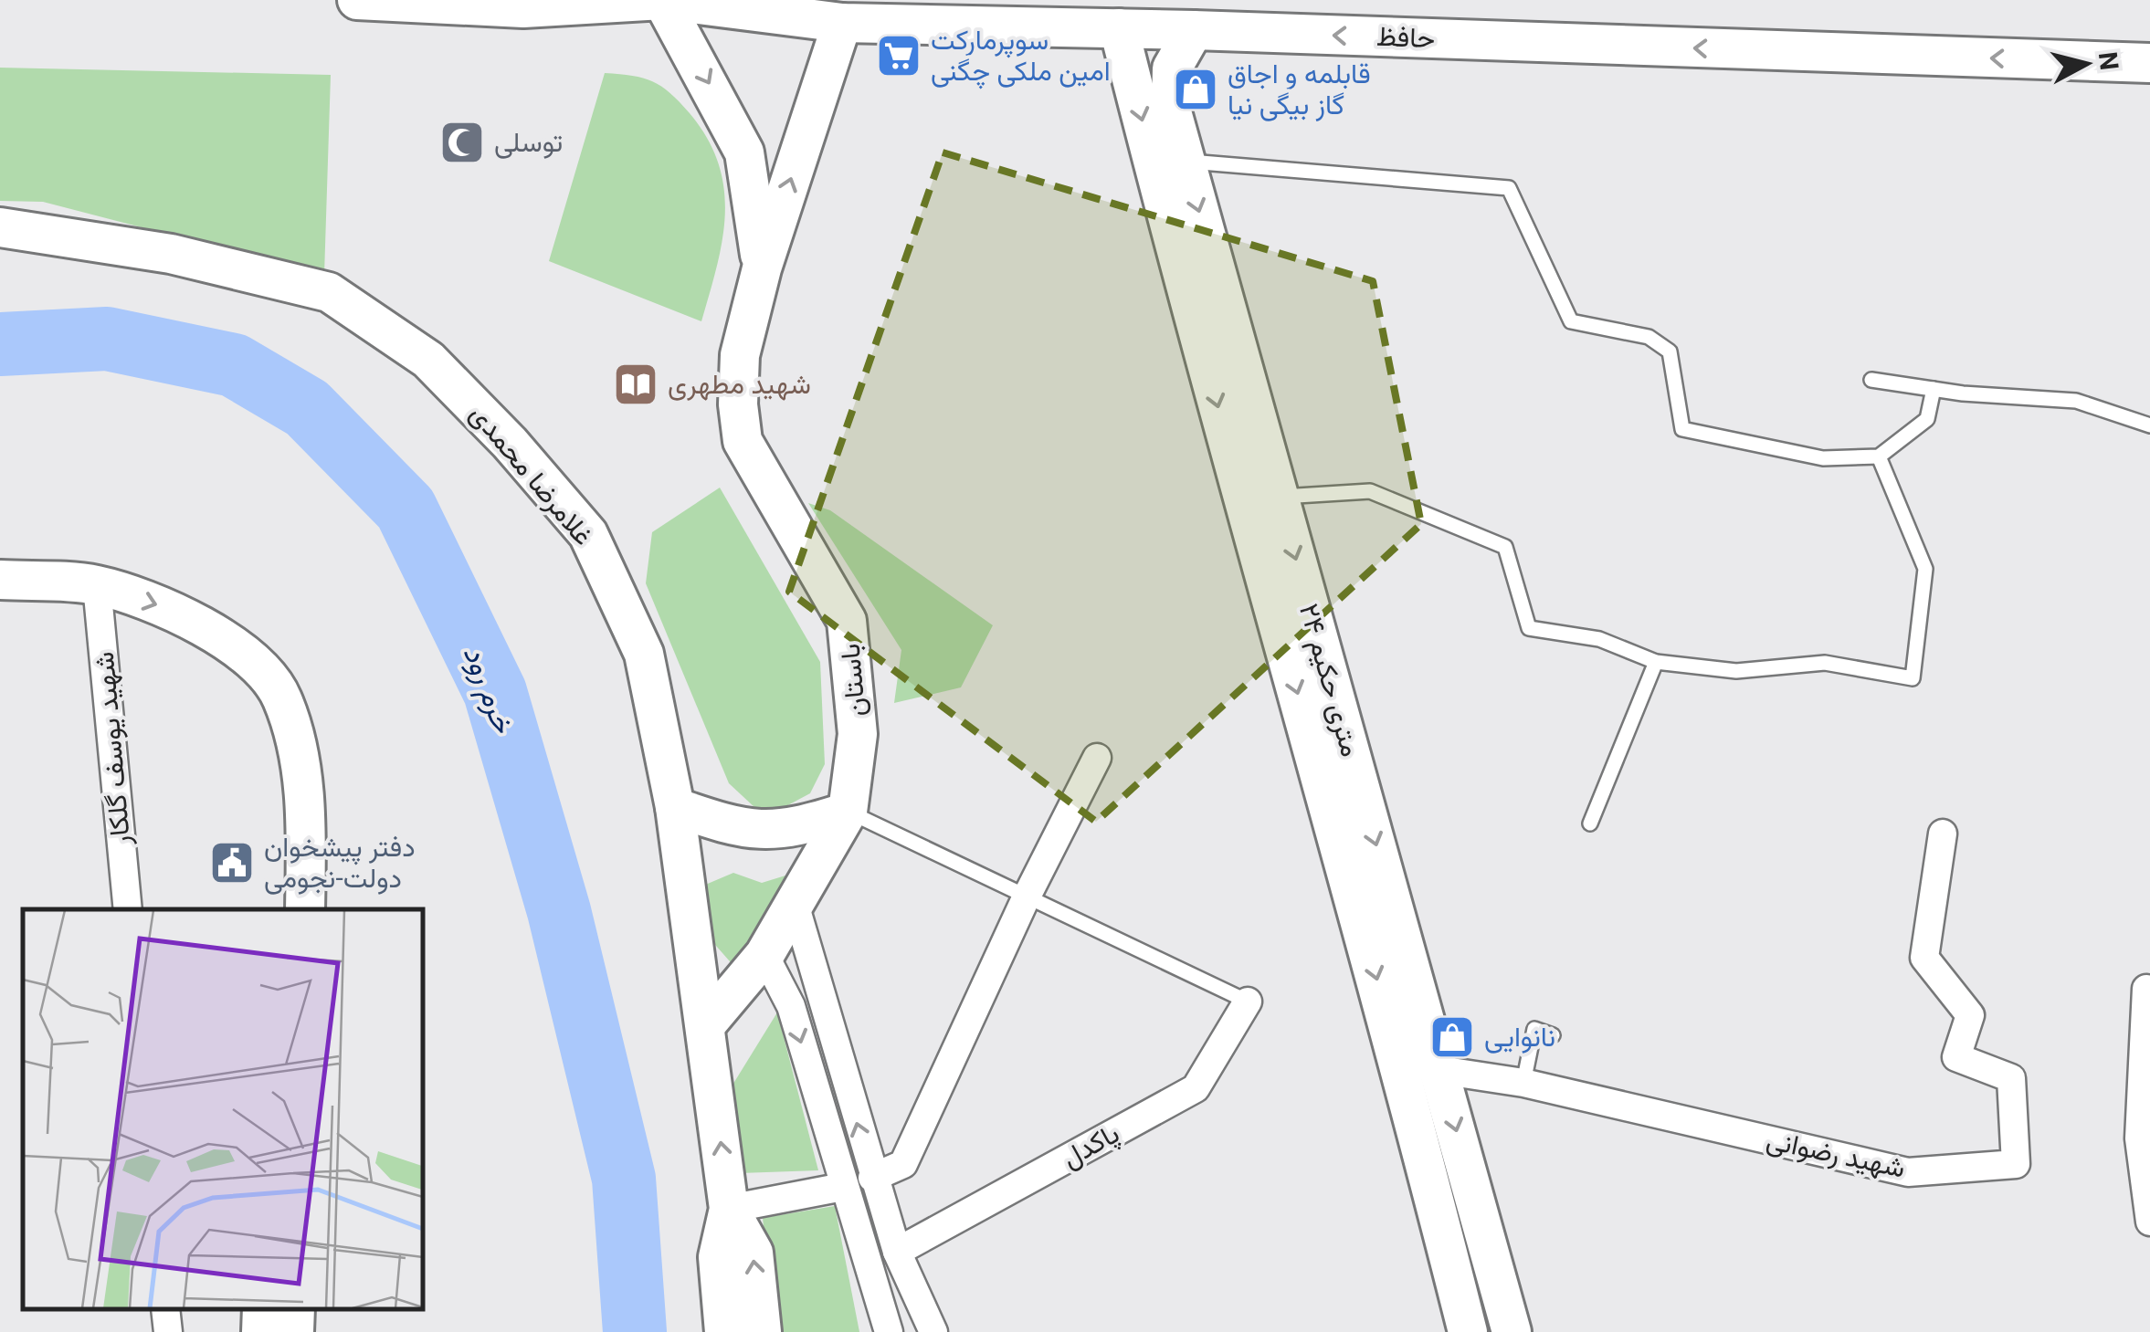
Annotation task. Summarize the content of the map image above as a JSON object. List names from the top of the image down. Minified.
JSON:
{"streets":{"main road":["حافظ","غلامرضا محمدی","باستان","۲۴ متری حکیم"],"street":["شهید یوسف گلکار","پاکدل","شهید رضوانی"]},"crossings":[["حافظ","باستان"],["حافظ","۲۴ متری حکیم"],["غلامرضا محمدی","باستان"],["۲۴ متری حکیم","شهید رضوانی"]],"one_way":["حافظ","۲۴ متری حکیم"],"water":["خرم رود"],"places":{"supermarket":["سوپرمارکت امین ملکی چگنی"],"shop":["قابلمه و اجاق گاز بیگی نیا","نانوایی"],"mosque":["توسلی"],"library":["شهید مطهری"],"public building":["دفتر پیشخوان دولت-نجومی"]},"north":"right"}
